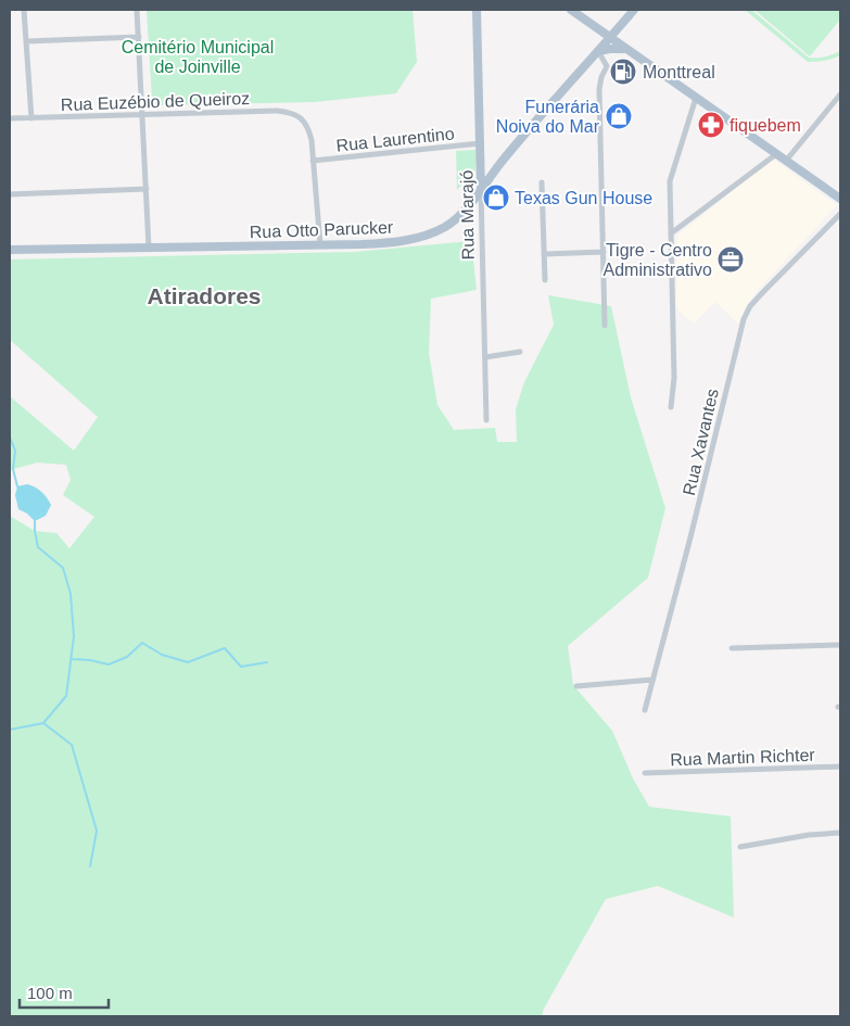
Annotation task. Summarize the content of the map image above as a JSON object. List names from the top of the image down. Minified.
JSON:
{"streets":{"main road":["Rua Marajó","Rua Otto Parucker"],"street":["Rua Euzébio de Queiroz","Rua Laurentino","Rua Xavantes","Rua Martin Richter"]},"crossings":[["Rua Euzébio de Queiroz","Rua Laurentino"],["Rua Laurentino","Rua Marajó"],["Rua Marajó","Rua Otto Parucker"]],"districts":["Atiradores"],"parks":["Cemitério Municipal de Joinville"],"places":{"fuel station":["Monttreal"],"shop":["Funerária Noiva do Mar","Texas Gun House"],"pharmacy":["fiquebem"],"office":["Tigre - Centro Administrativo"]},"scale_bar":"100 m"}
